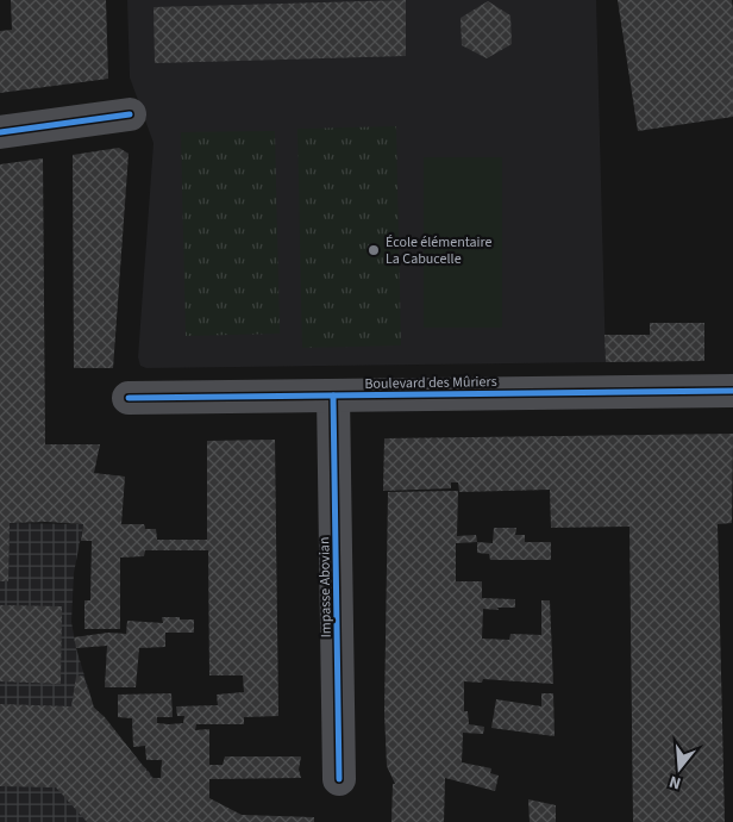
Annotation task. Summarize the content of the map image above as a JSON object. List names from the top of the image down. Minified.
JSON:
{"streets":{"street":["Boulevard des Mûriers","Impasse Abovian"]},"crossings":[["Boulevard des Mûriers","Impasse Abovian"]],"places":["École élémentaire La Cabucelle"],"north":"bottom"}
